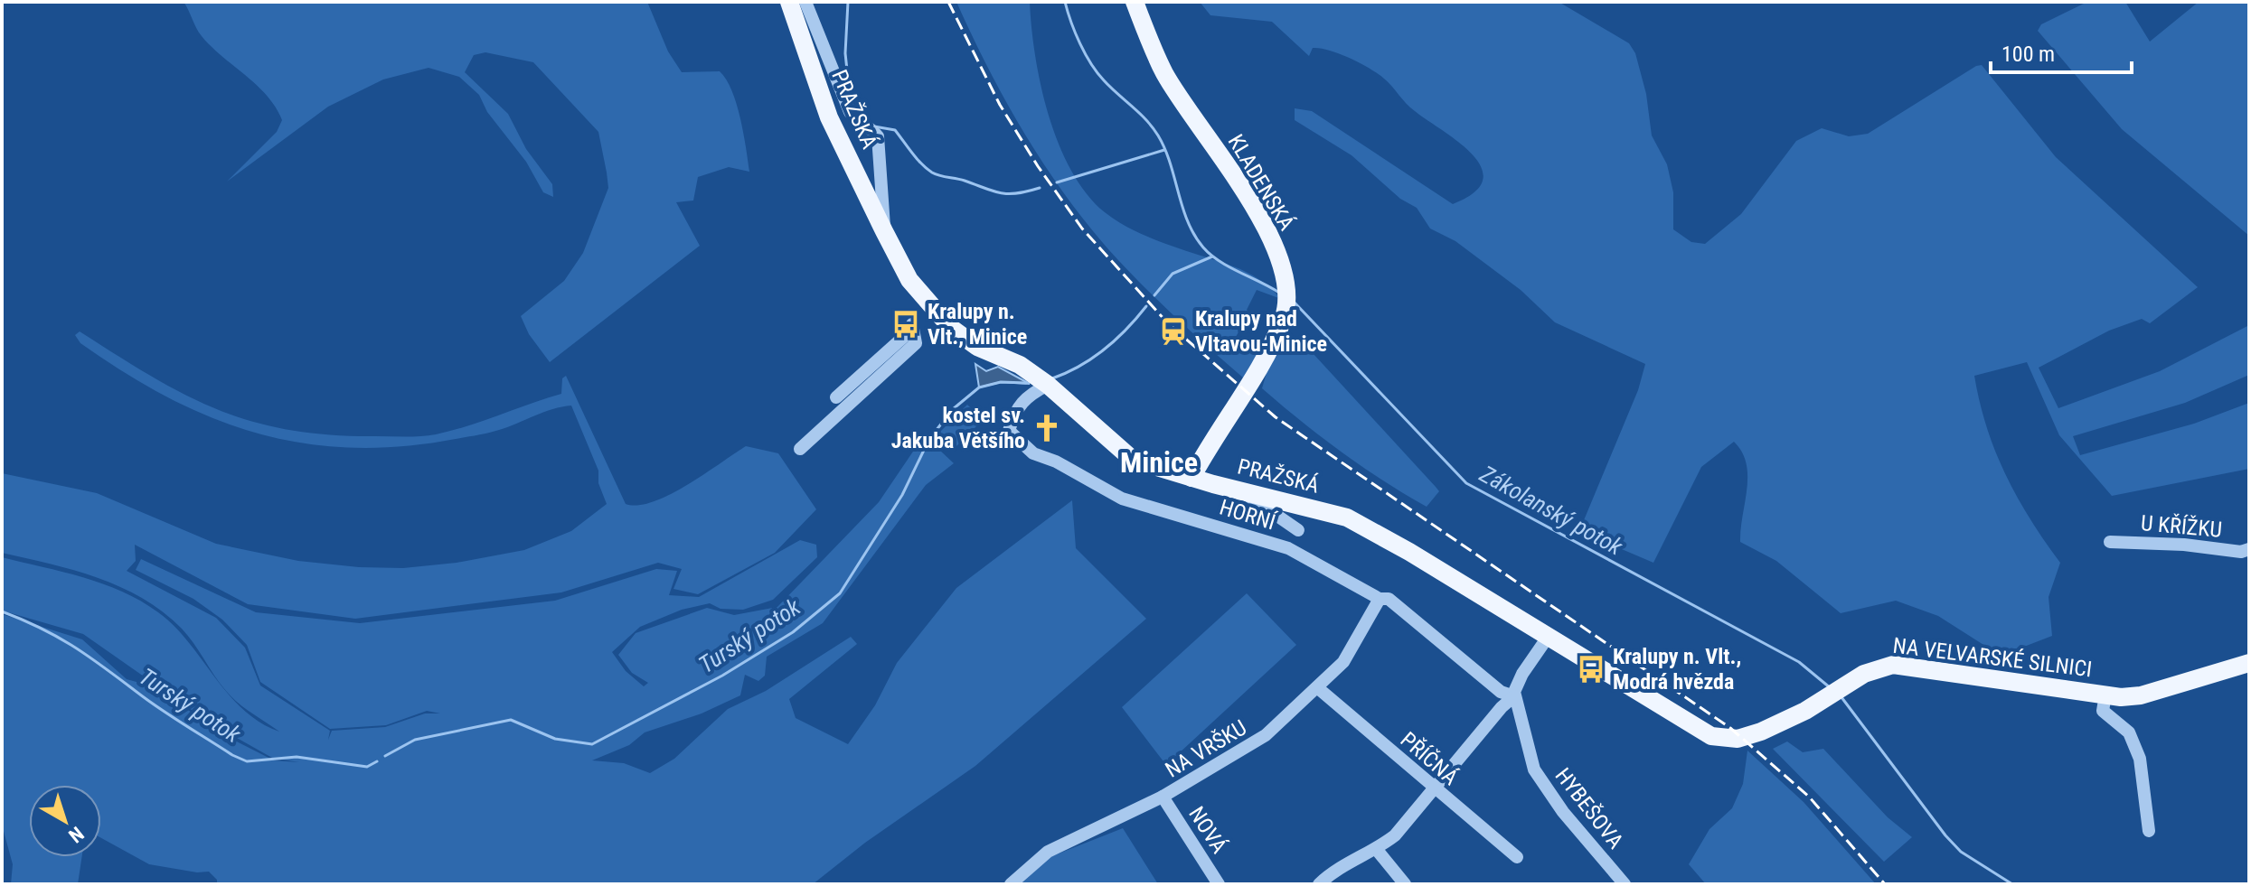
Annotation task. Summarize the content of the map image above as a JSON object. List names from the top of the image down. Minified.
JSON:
{"streets":{"main road":["PRAŽSKÁ","KLADENSKÁ","NA VELVARSKÉ SILNICI"],"street":["HORNÍ","U KŘÍŽKU","NA VRŠKU","PŘÍČNÁ","HYBEŠOVA","NOVÁ"]},"crossings":[["PRAŽSKÁ","KLADENSKÁ"],["PRAŽSKÁ","HORNÍ"],["PRAŽSKÁ","NA VELVARSKÉ SILNICI"],["HORNÍ","NA VRŠKU"],["HORNÍ","HYBEŠOVA"],["NA VRŠKU","PŘÍČNÁ"],["NA VRŠKU","NOVÁ"]],"districts":["Minice"],"water":["Zákolanský potok","Turský potok"],"places":{"bus stop":["Kralupy n. Vlt., Minice","Kralupy n. Vlt., Modrá hvězda"],"station":["Kralupy nad Vltavou-Minice"],"church":["kostel sv. Jakuba Většího"]},"scale_bar":"100 m","north":"bottom right"}
